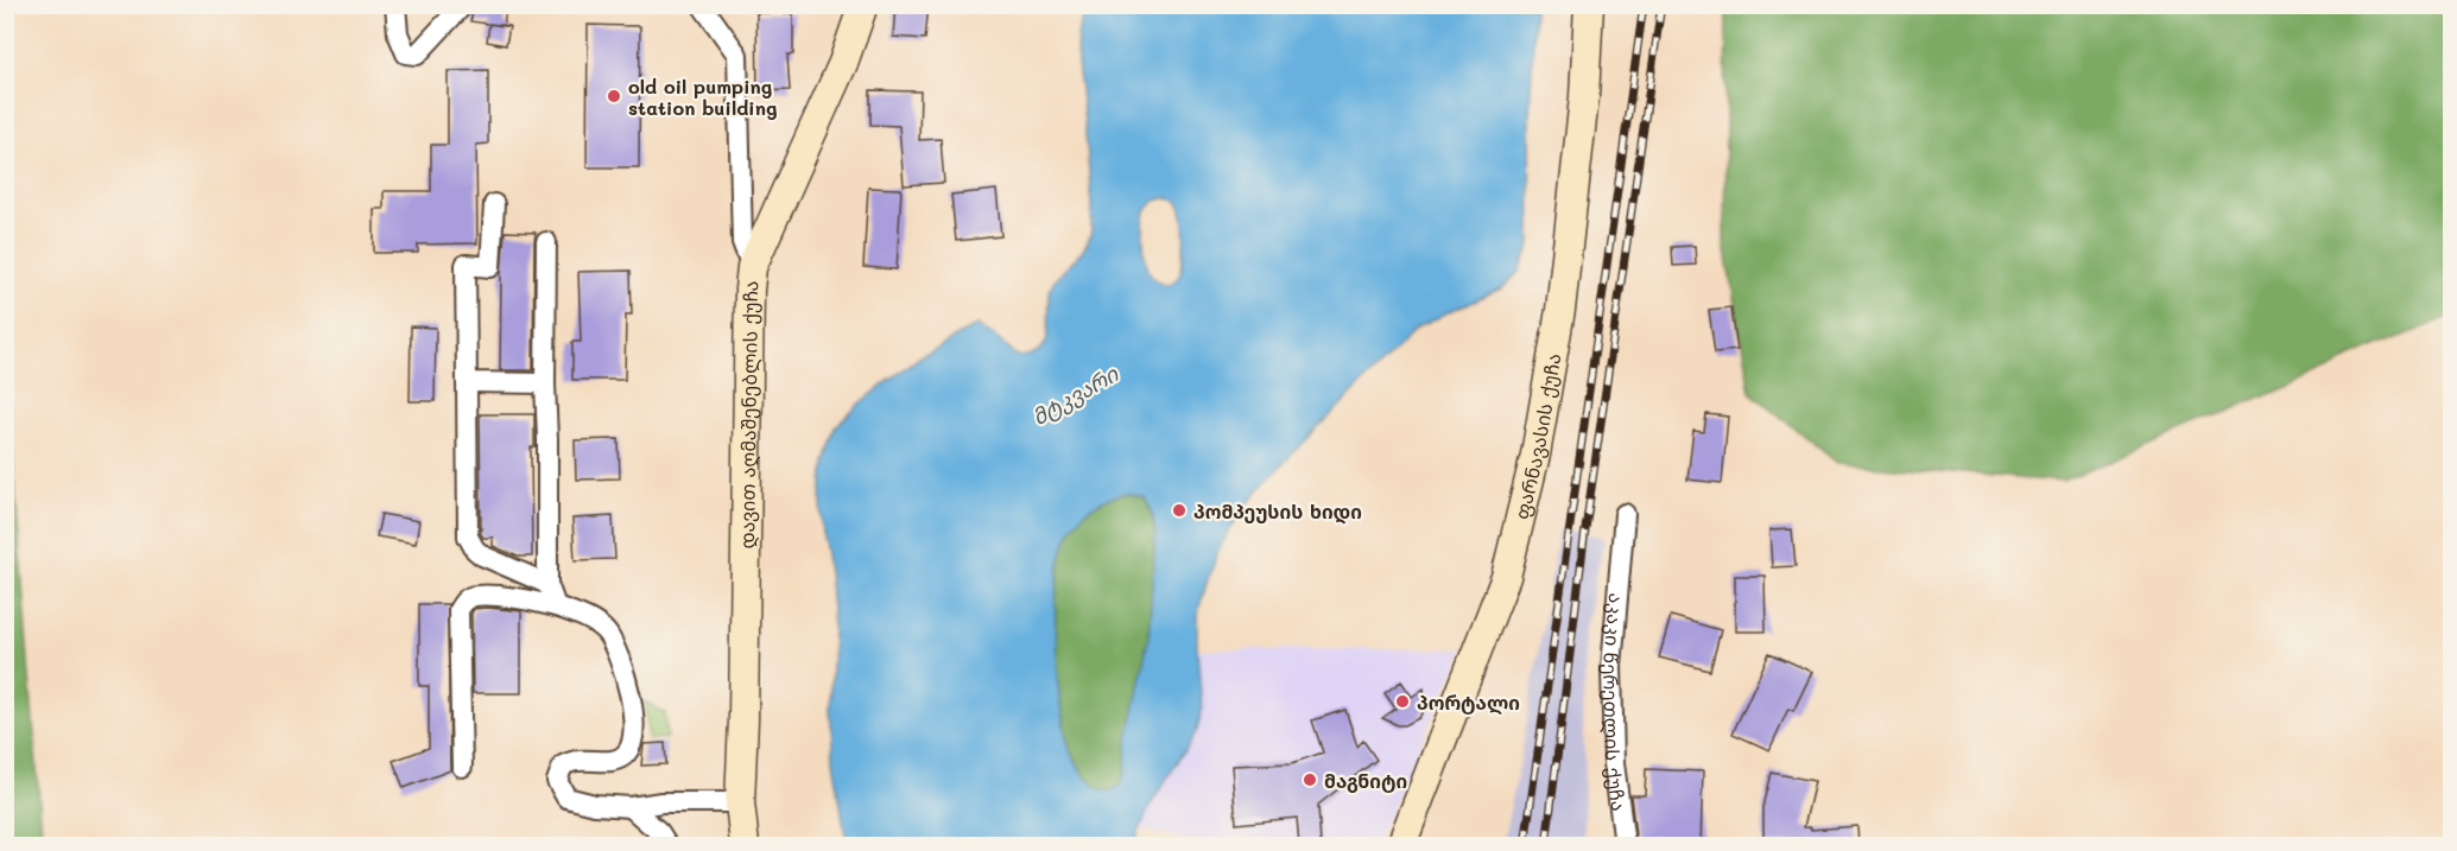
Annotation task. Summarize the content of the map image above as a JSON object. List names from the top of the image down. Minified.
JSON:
{"streets":{"main road":["დავით აღმაშენებლის ქუჩა","ფარნავასის ქუჩა"],"street":["აკაკი წერეთლის ქუჩა"]},"water":["მტკვარი"],"places":["old oil pumping station building","პომპეუსის ხიდი","პორტალი","მაგნიტი"]}
